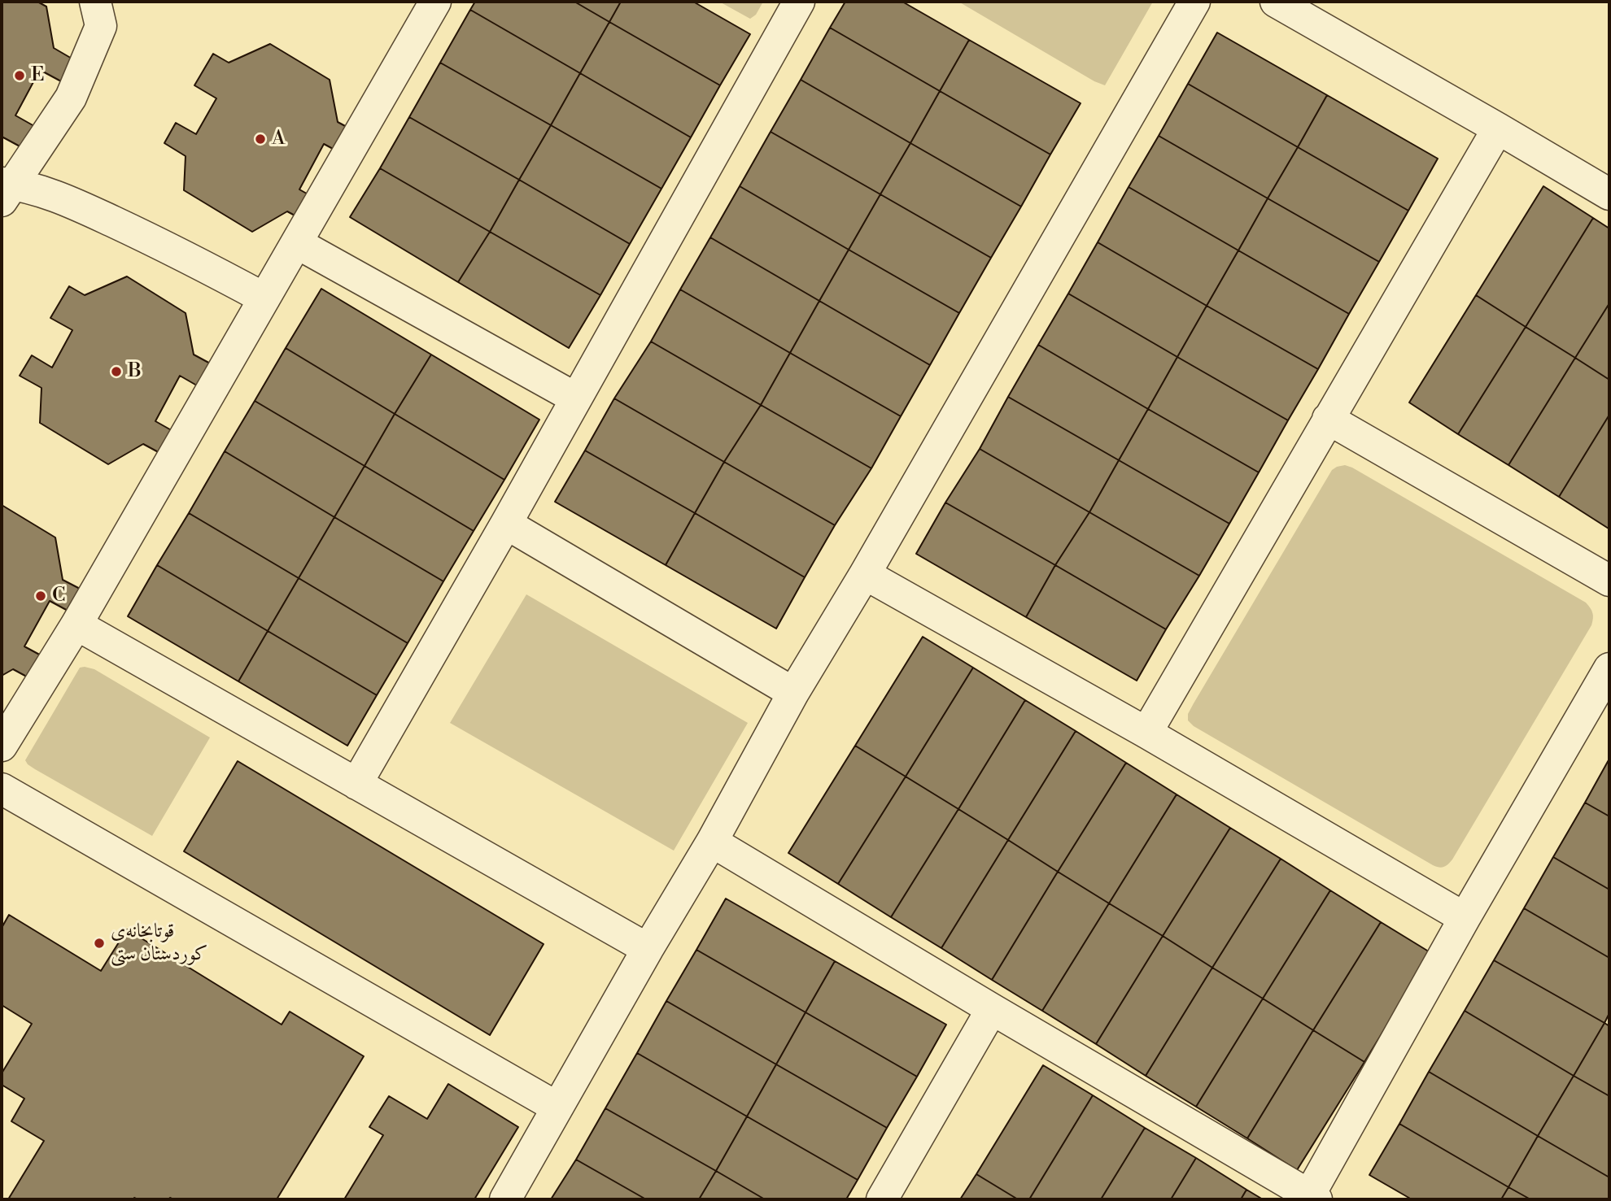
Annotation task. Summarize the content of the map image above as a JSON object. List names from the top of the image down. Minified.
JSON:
{"places":["E","A","B","C","قوتابخانەی کوردستان ستی"]}
